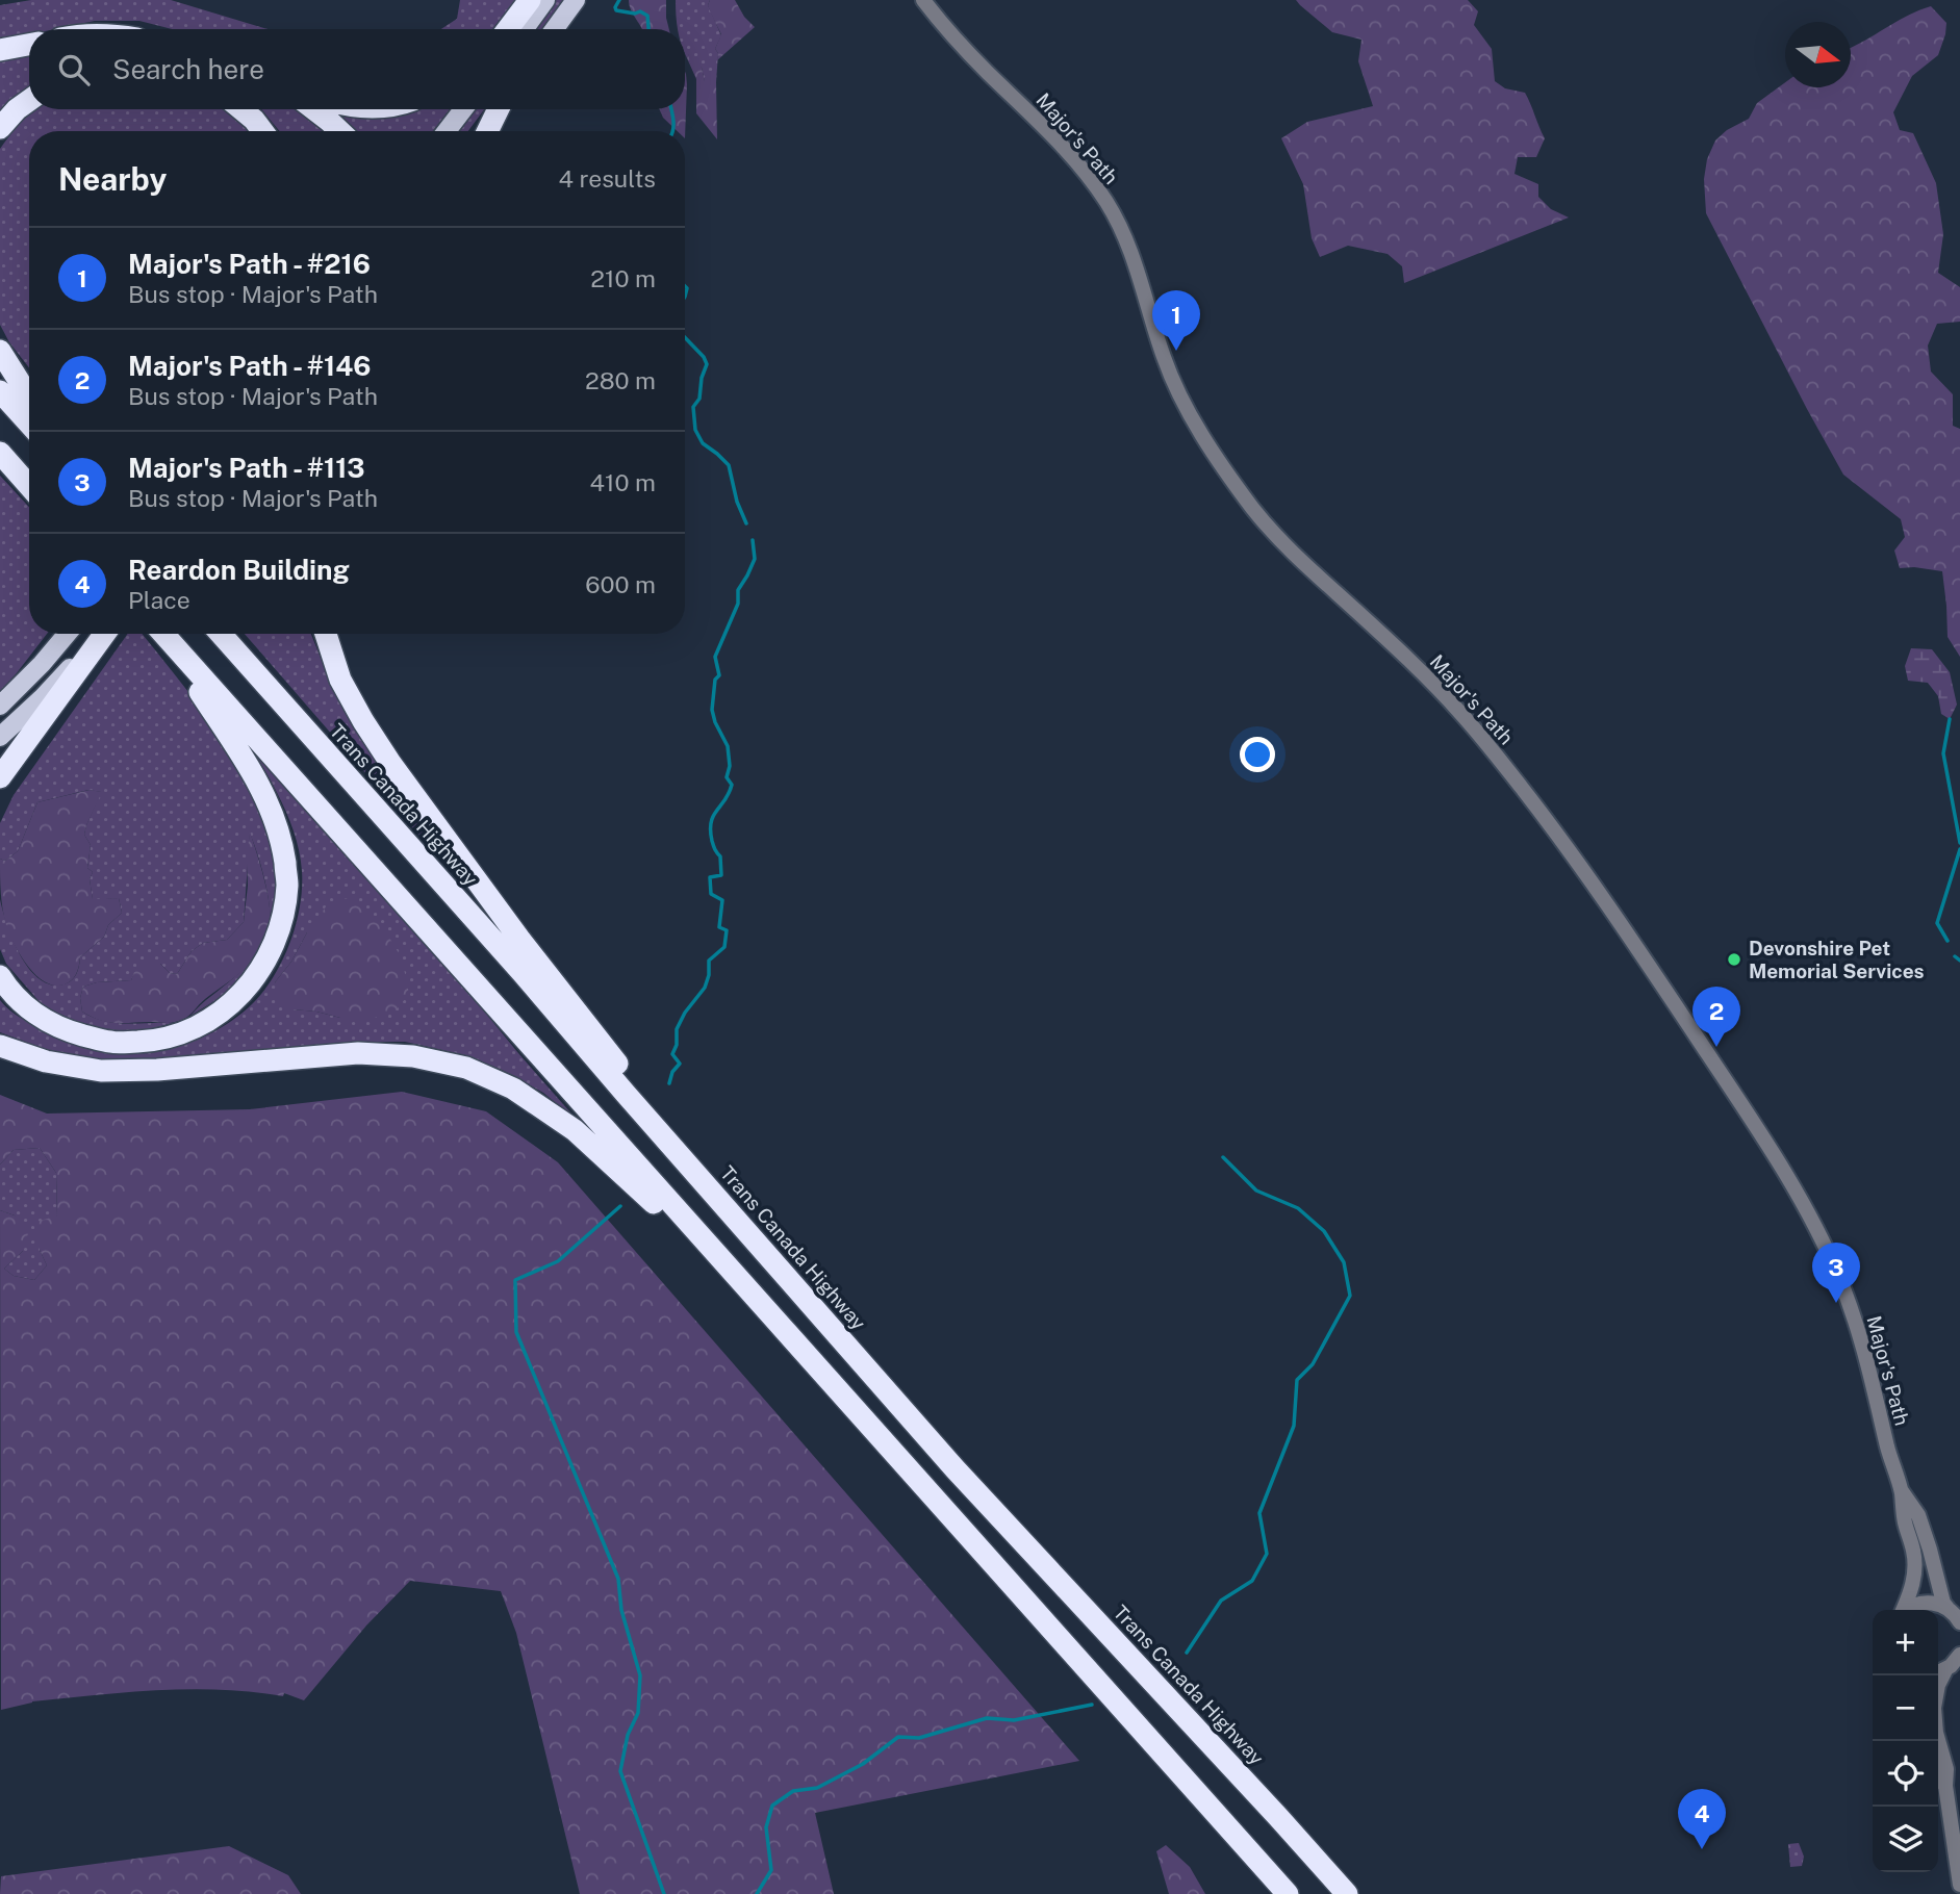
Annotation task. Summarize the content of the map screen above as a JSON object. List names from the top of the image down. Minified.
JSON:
{"streets":{"highway":["Trans Canada Highway"],"street":["Major's Path"]},"places":["Devonshire Pet Memorial Services"],"north":"right","page":{"search":"Search here","heading":["Nearby","4 results"],"list":[{"mark":"1","name":"Major's Path - #216","note":"Bus stop · Major's Path","value":"210 m"},{"mark":"2","name":"Major's Path - #146","note":"Bus stop · Major's Path","value":"280 m"},{"mark":"3","name":"Major's Path - #113","note":"Bus stop · Major's Path","value":"410 m"},{"mark":"4","name":"Reardon Building","note":"Place","value":"600 m"}],"pins":["1","2","3","4"],"map_buttons":["+","−"]}}
